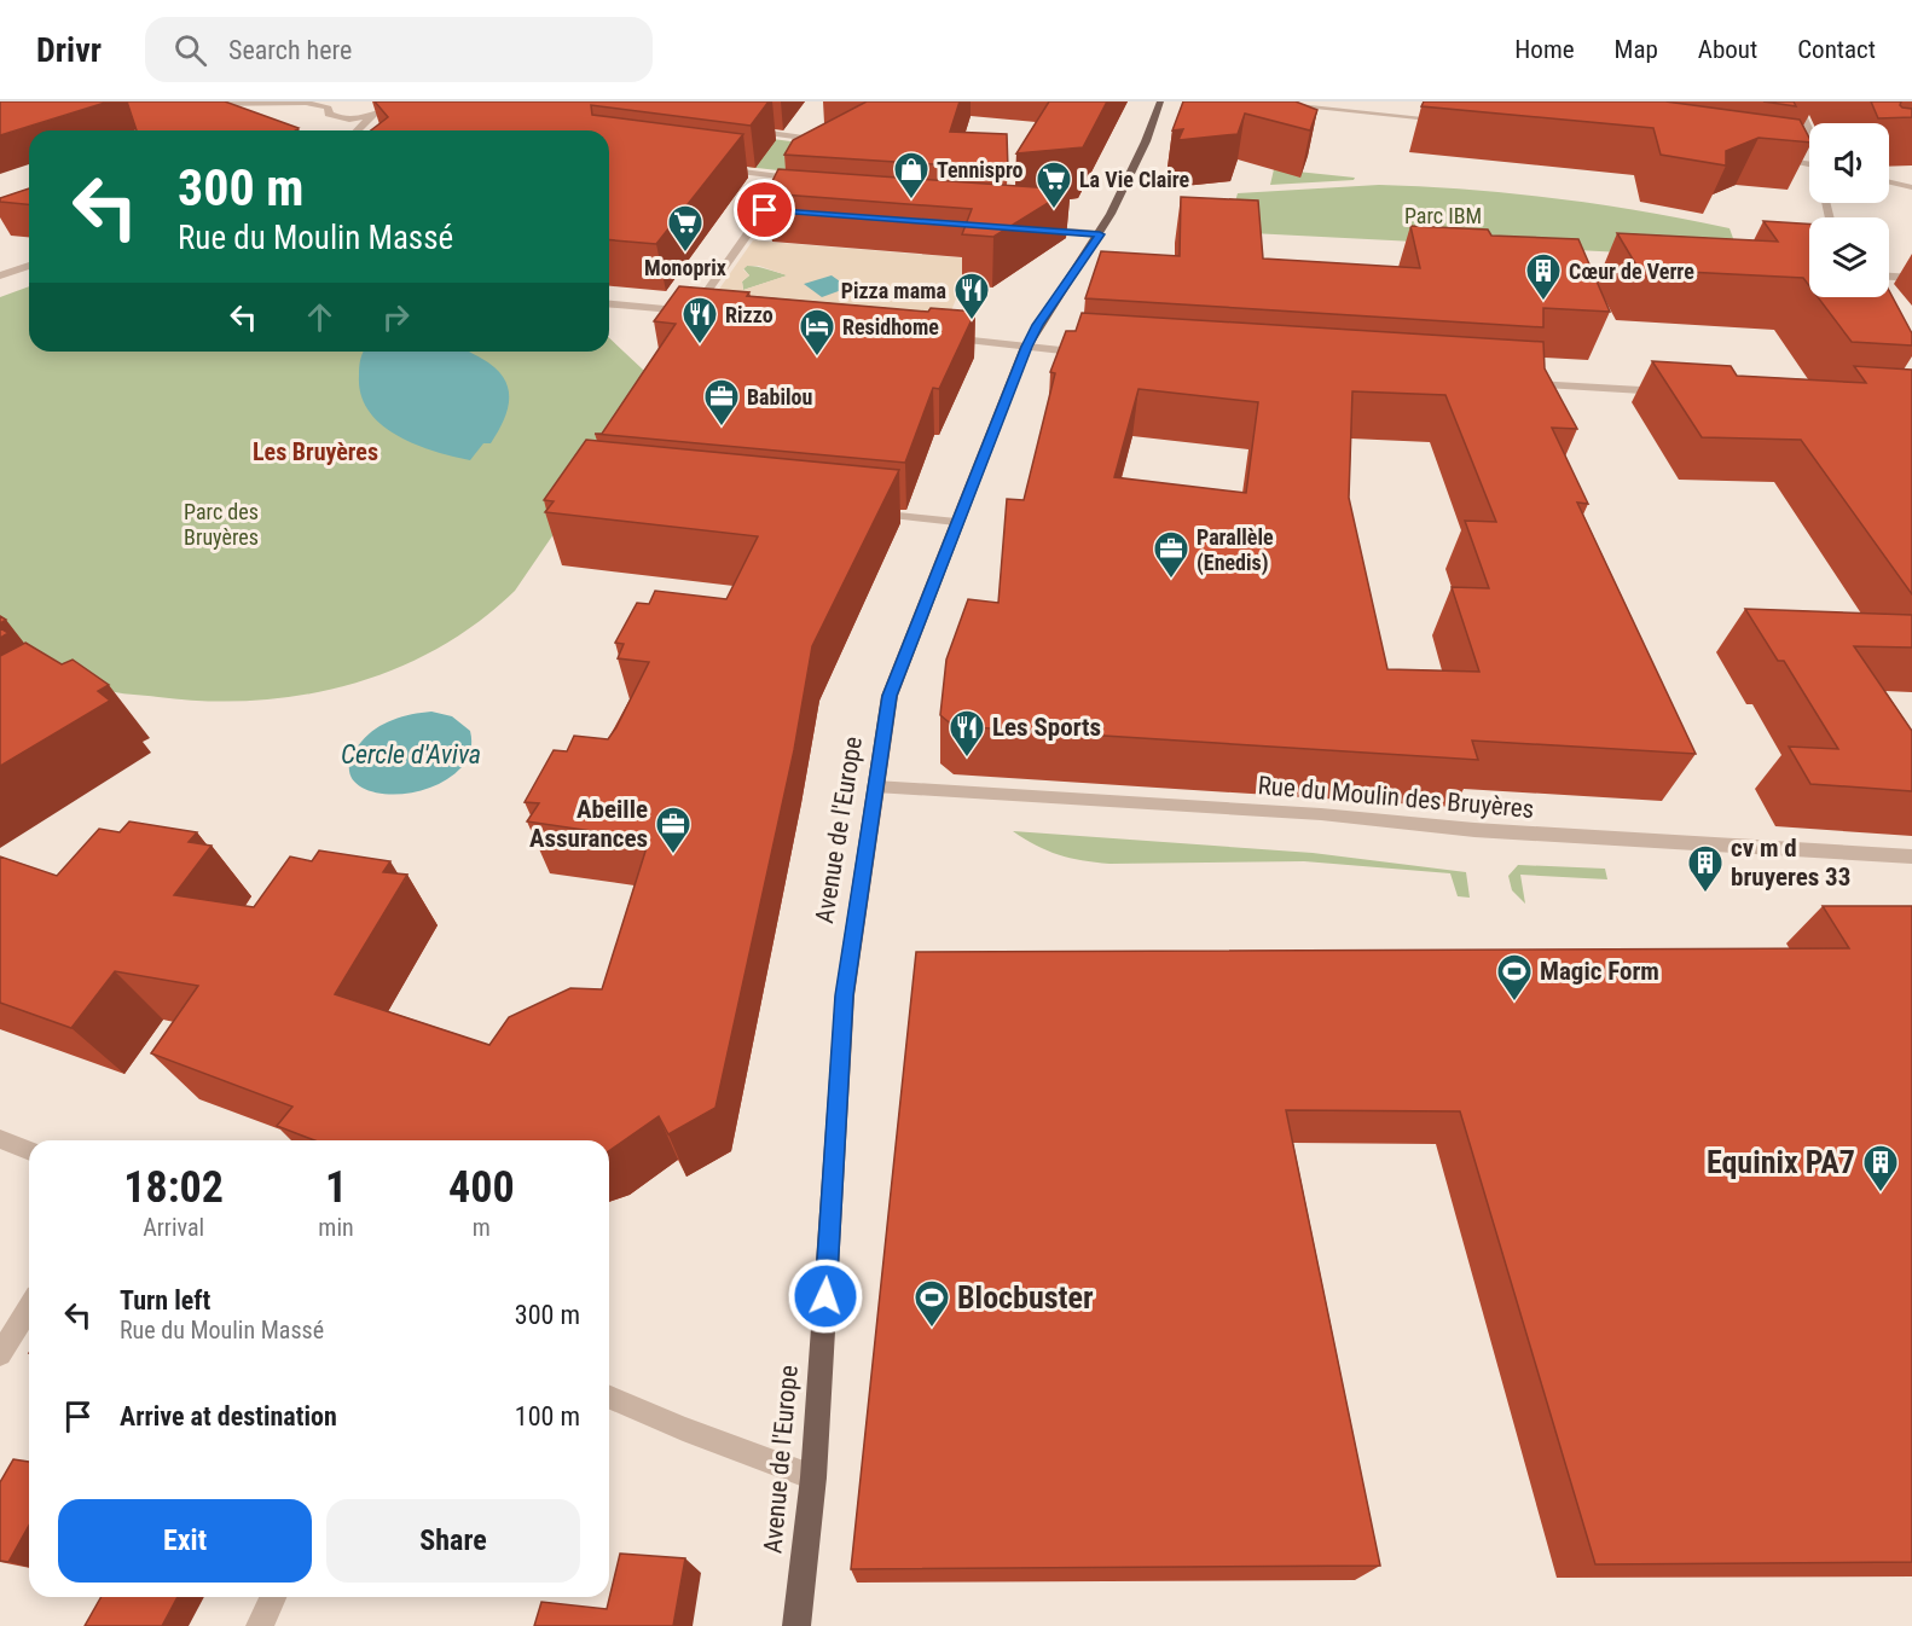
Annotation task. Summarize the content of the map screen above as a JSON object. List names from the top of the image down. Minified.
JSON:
{"streets":{"main road":["Avenue de l'Europe"],"street":["Rue du Moulin des Bruyères"]},"crossings":[["Rue du Moulin des Bruyères","Avenue de l'Europe"]],"districts":["Les Bruyères"],"water":["Cercle d'Aviva"],"parks":["Parc IBM","Parc des Bruyères"],"places":{"shop":["Tennispro"],"supermarket":["La Vie Claire","Monoprix"],"building":["Cœur de Verre","cv m d bruyeres 33","Equinix PA7"],"restaurant":["Pizza mama","Rizzo","Les Sports"],"hotel":["Residhome"],"office":["Babilou","Parallèle (Enedis)","Abeille Assurances"],"sports":["Magic Form","Blocbuster"]},"page":{"header":"Drivr","search":"Search here","nav":["Home","Map","About","Contact"],"turn":["300 m","Rue du Moulin Massé"],"eta":["18:02","Arrival","1","min","400","m"],"list":[{"name":"Turn left","note":"Rue du Moulin Massé","value":"300 m"},{"name":"Arrive at destination","value":"100 m"}],"buttons":["Exit","Share"]}}
